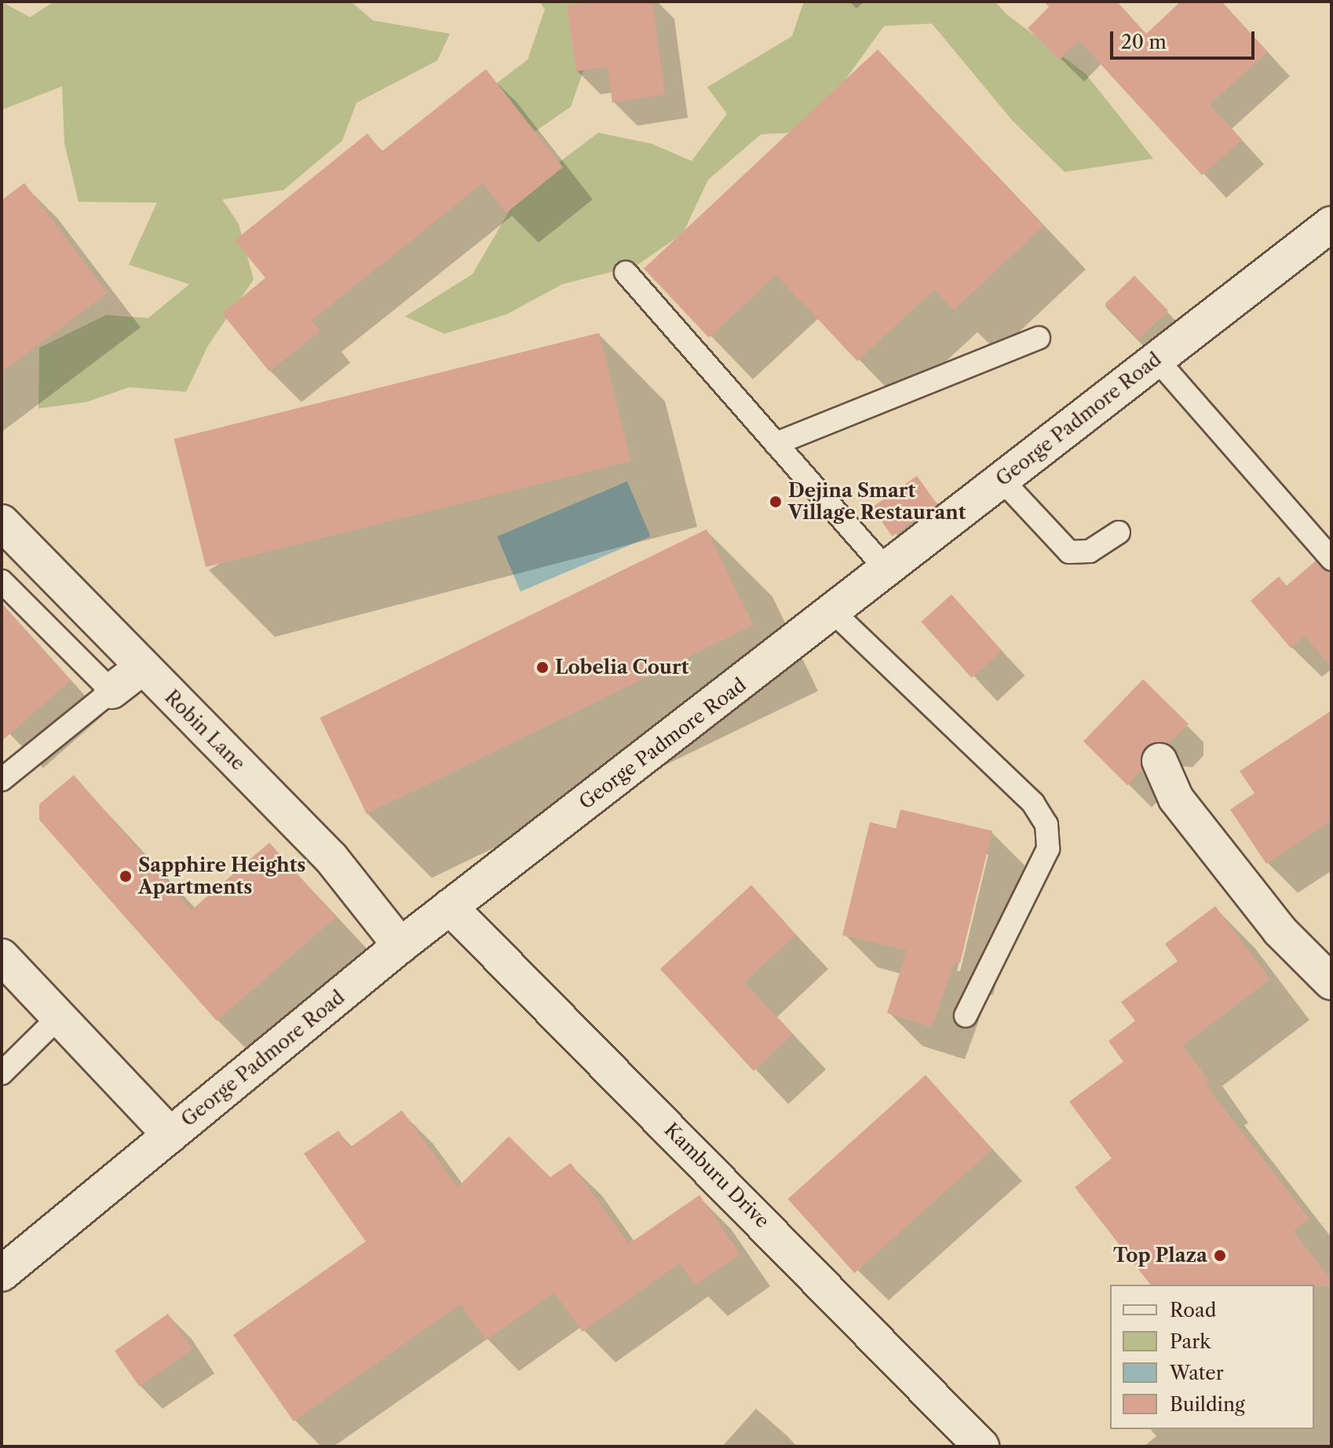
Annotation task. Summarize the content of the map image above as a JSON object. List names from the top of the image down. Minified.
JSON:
{"streets":{"street":["George Padmore Road","Robin Lane","Kamburu Drive"]},"crossings":[["George Padmore Road","Robin Lane"],["George Padmore Road","Kamburu Drive"]],"places":["Dejina Smart Village Restaurant","Lobelia Court","Sapphire Heights Apartments","Top Plaza"],"legend":["Road","Park","Water","Building"],"scale_bar":"20 m"}
